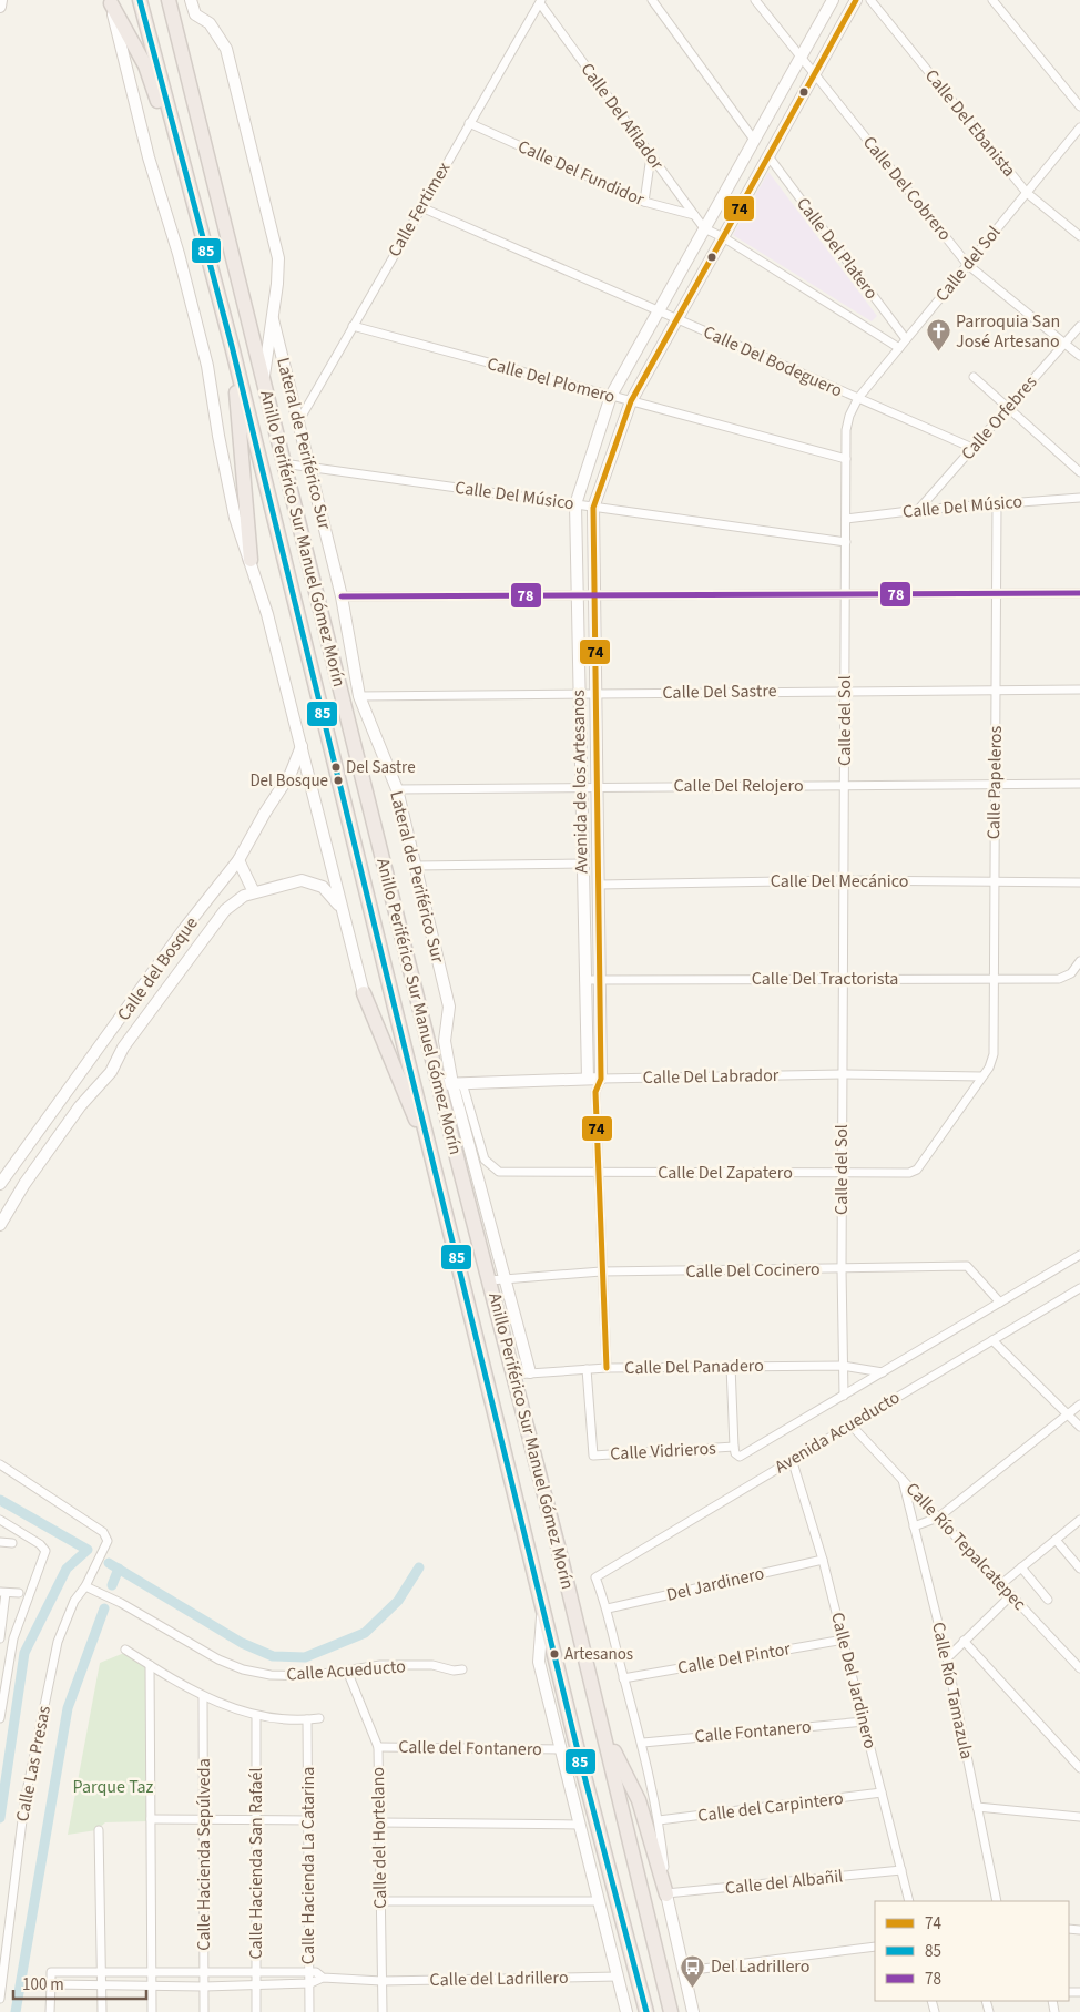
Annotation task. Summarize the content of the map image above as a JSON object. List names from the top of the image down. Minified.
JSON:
{"streets":{"highway":["Anillo Periférico Sur Manuel Gómez Morín"],"street":["Calle Del Afilador","Calle Del Ebanista","Calle Del Fundidor","Calle Del Cobrero","Calle Fertimex","Calle Del Platero","Calle del Sol","Calle Del Bodeguero","Calle Del Plomero","Calle Orfebres","Lateral de Periférico Sur","Calle Del Músico","Calle Del Sastre","Avenida de los Artesanos","Calle Papeleros","Calle Del Relojero","Calle Del Mecánico","Calle del Bosque","Calle Del Tractorista","Calle Del Labrador","Calle Del Zapatero","Calle Del Cocinero","Calle Del Panadero","Avenida Acueducto","Calle Vidrieros","Calle Río Tepalcatepec","Del Jardinero","Calle Del Pintor","Calle Acueducto","Calle Del Jardinero","Calle Río Tamazula","Calle Fontanero","Calle del Fontanero","Calle Las Presas","Calle del Carpintero","Calle del Hortelano","Calle Hacienda Sepúlveda","Calle Hacienda San Rafaél","Calle Hacienda La Catarina","Calle del Albañil","Calle del Ladrillero"]},"crossings":[["Calle Del Afilador","Calle Del Fundidor"],["Calle Del Afilador","Calle Fertimex"],["Calle Del Afilador","Avenida de los Artesanos"],["Calle Del Ebanista","Calle del Sol"],["Calle Del Fundidor","Calle Fertimex"],["Calle Del Cobrero","Calle del Sol"],["Calle Del Cobrero","Calle Orfebres"],["Calle Del Cobrero","Avenida de los Artesanos"],["Calle Fertimex","Calle Del Bodeguero"],["Calle Fertimex","Calle Del Plomero"],["Calle Fertimex","Lateral de Periférico Sur"],["Calle Del Platero","Calle del Sol"],["Calle Del Platero","Avenida de los Artesanos"],["Calle del Sol","Calle Del Bodeguero"],["Calle del Sol","Calle Del Plomero"],["Calle del Sol","Calle Del Músico"],["Calle del Sol","Calle Del Sastre"],["Calle del Sol","Calle Del Relojero"],["Calle del Sol","Calle Del Mecánico"],["Calle del Sol","Calle Del Tractorista"],["Calle del Sol","Calle Del Labrador"],["Calle del Sol","Calle Del Zapatero"],["Calle del Sol","Calle Del Cocinero"],["Calle del Sol","Calle Del Panadero"],["Calle del Sol","Avenida Acueducto"],["Calle Del Bodeguero","Calle Orfebres"],["Calle Del Bodeguero","Avenida de los Artesanos"],["Calle Del Plomero","Avenida de los Artesanos"],["Calle Orfebres","Calle Del Músico"],["Lateral de Periférico Sur","Calle Del Músico"],["Lateral de Periférico Sur","Anillo Periférico Sur Manuel Gómez Morín"],["Lateral de Periférico Sur","Calle Del Sastre"],["Lateral de Periférico Sur","Calle Del Relojero"],["Lateral de Periférico Sur","Calle Del Labrador"],["Lateral de Periférico Sur","Calle Del Zapatero"],["Lateral de Periférico Sur","Calle Del Cocinero"],["Lateral de Periférico Sur","Calle Del Panadero"],["Calle Del Músico","Anillo Periférico Sur Manuel Gómez Morín"],["Calle Del Músico","Avenida de los Artesanos"],["Calle Del Músico","Calle Papeleros"],["Anillo Periférico Sur Manuel Gómez Morín","Calle Del Labrador"],["Anillo Periférico Sur Manuel Gómez Morín","Calle Del Zapatero"],["Anillo Periférico Sur Manuel Gómez Morín","Calle Del Cocinero"],["Anillo Periférico Sur Manuel Gómez Morín","Calle Del Panadero"],["Calle Del Sastre","Avenida de los Artesanos"],["Calle Del Sastre","Calle Papeleros"],["Avenida de los Artesanos","Calle Del Relojero"],["Avenida de los Artesanos","Calle Del Mecánico"],["Avenida de los Artesanos","Calle Del Tractorista"],["Avenida de los Artesanos","Calle Del Labrador"],["Avenida de los Artesanos","Calle Del Zapatero"],["Avenida de los Artesanos","Calle Del Cocinero"],["Avenida de los Artesanos","Calle Del Panadero"],["Calle Papeleros","Calle Del Relojero"],["Calle Papeleros","Calle Del Mecánico"],["Calle Papeleros","Calle Del Tractorista"],["Calle Papeleros","Calle Del Zapatero"],["Calle Del Labrador","Calle Del Zapatero"],["Calle Del Cocinero","Avenida Acueducto"],["Calle Del Panadero","Avenida Acueducto"],["Calle Del Panadero","Calle Vidrieros"],["Avenida Acueducto","Calle Vidrieros"],["Avenida Acueducto","Calle Río Tepalcatepec"],["Avenida Acueducto","Del Jardinero"],["Avenida Acueducto","Calle Del Jardinero"],["Calle Río Tepalcatepec","Calle Río Tamazula"],["Del Jardinero","Calle Del Jardinero"],["Calle Del Pintor","Calle Del Jardinero"],["Calle Acueducto","Calle Las Presas"],["Calle Acueducto","Calle del Hortelano"],["Calle Del Jardinero","Calle Fontanero"],["Calle Del Jardinero","Calle del Carpintero"],["Calle Del Jardinero","Calle del Albañil"],["Calle del Fontanero","Calle del Hortelano"],["Calle del Hortelano","Calle del Ladrillero"]],"parks":["Parque Taz"],"places":{"church":["Parroquia San José Artesano"],"other":["Del Sastre","Del Bosque","Artesanos"],"bus stop":["Del Ladrillero"]},"lines":["transit line 74","transit line 85","transit line 78"],"legend":["74","85","78"],"scale_bar":"100 m"}
